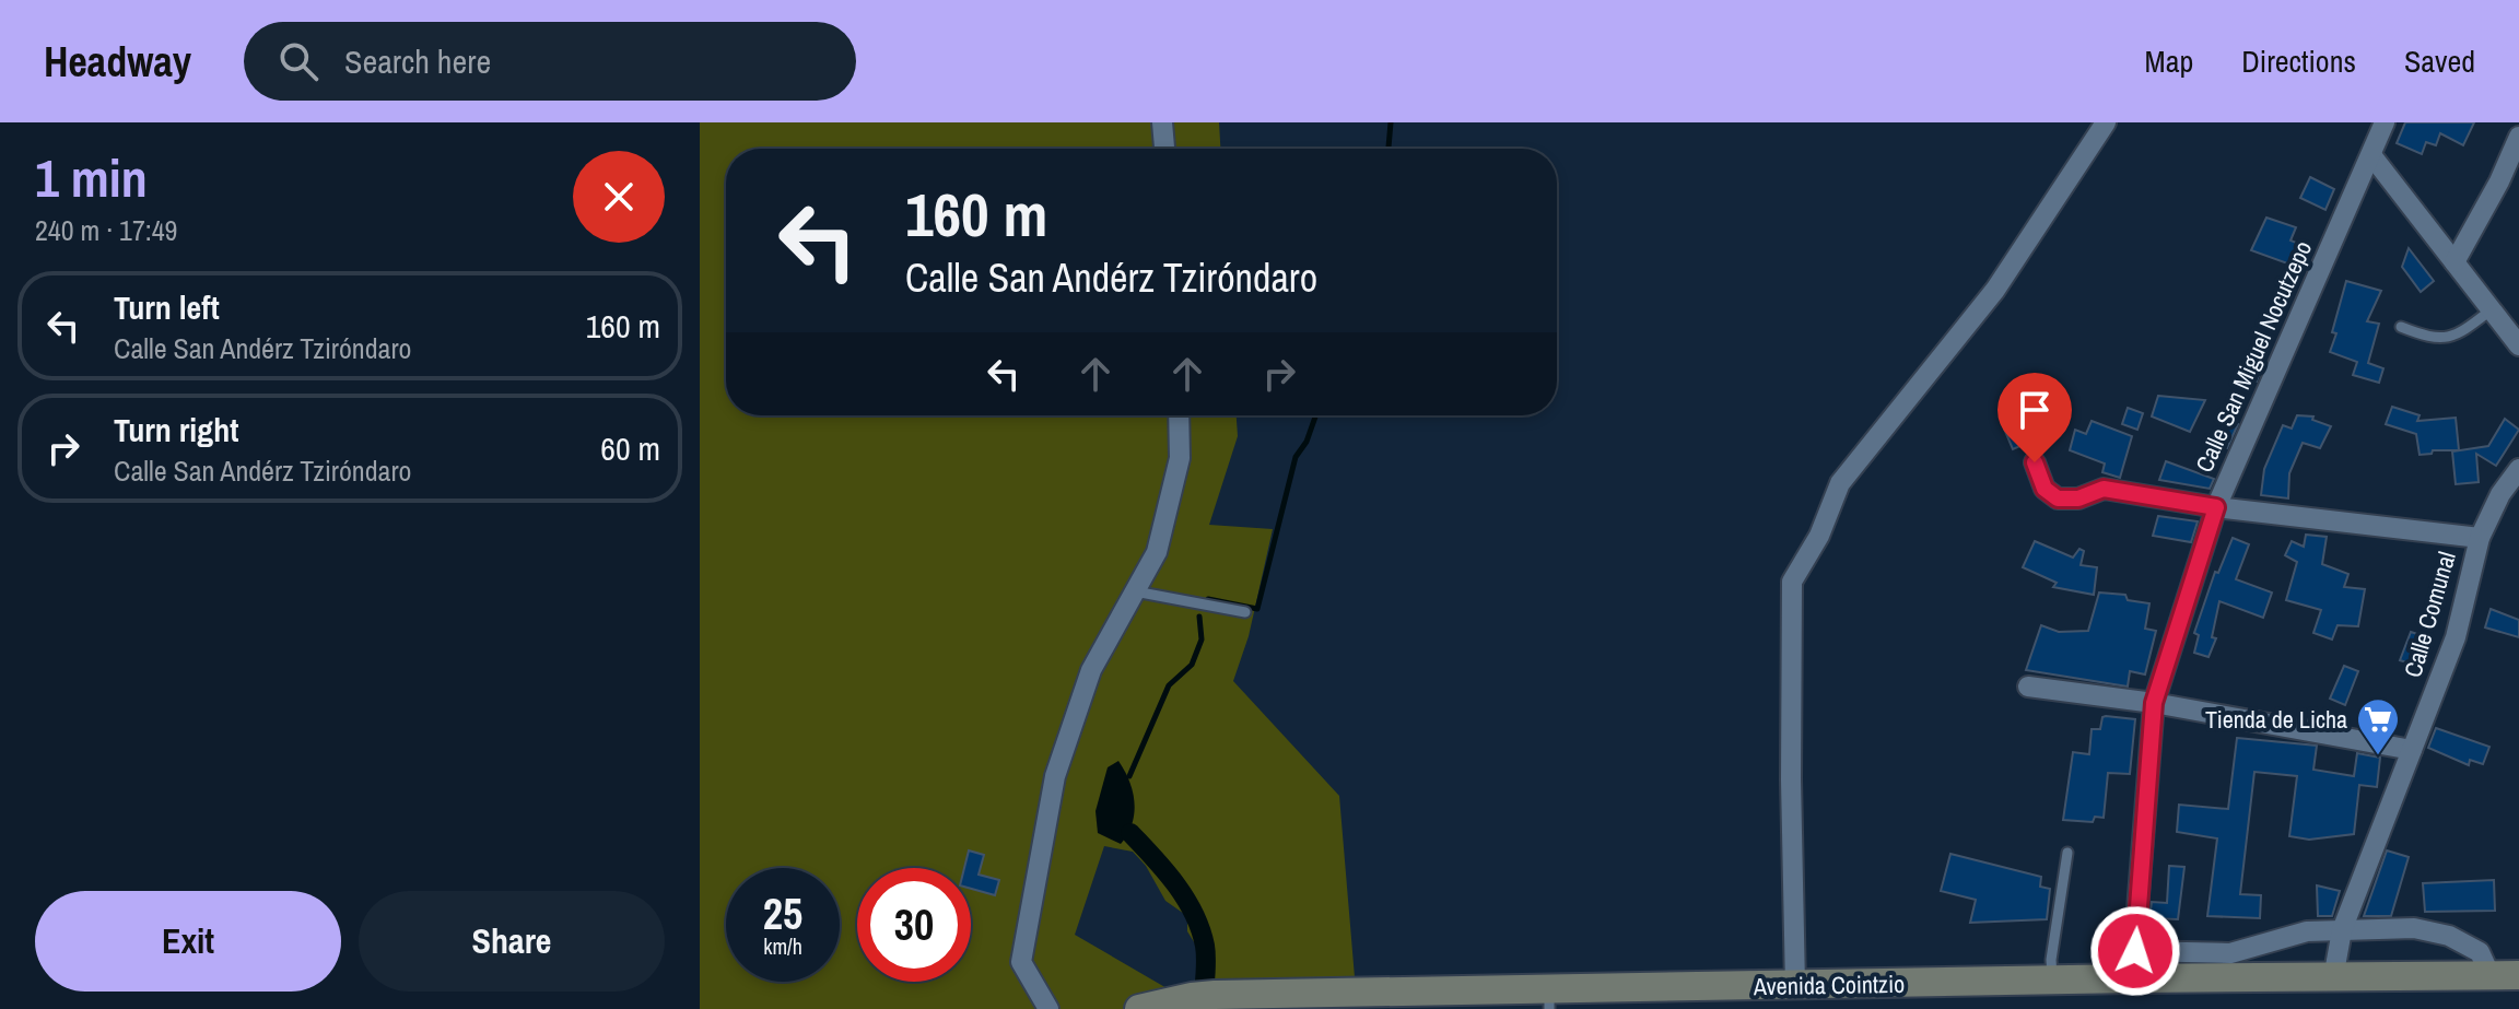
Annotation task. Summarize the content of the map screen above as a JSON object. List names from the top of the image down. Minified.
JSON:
{"streets":{"main road":["Avenida Cointzio"],"street":["Calle San Miguel Nocutzepo","Calle Comunal"]},"crossings":[["Calle San Miguel Nocutzepo","Avenida Cointzio"],["Calle Comunal","Avenida Cointzio"]],"places":{"supermarket":["Tienda de Licha"]},"page":{"header":"Headway","search":"Search here","nav":["Map","Directions","Saved"],"heading":["1 min","240 m · 17:49"],"turn":["160 m","Calle San Andérz Tziróndaro"],"list":[{"name":"Turn left","note":"Calle San Andérz Tziróndaro","value":"160 m"},{"name":"Turn right","note":"Calle San Andérz Tziróndaro","value":"60 m"}],"speed":"25 km/h","limit":"30","buttons":["Exit","Share"]}}
